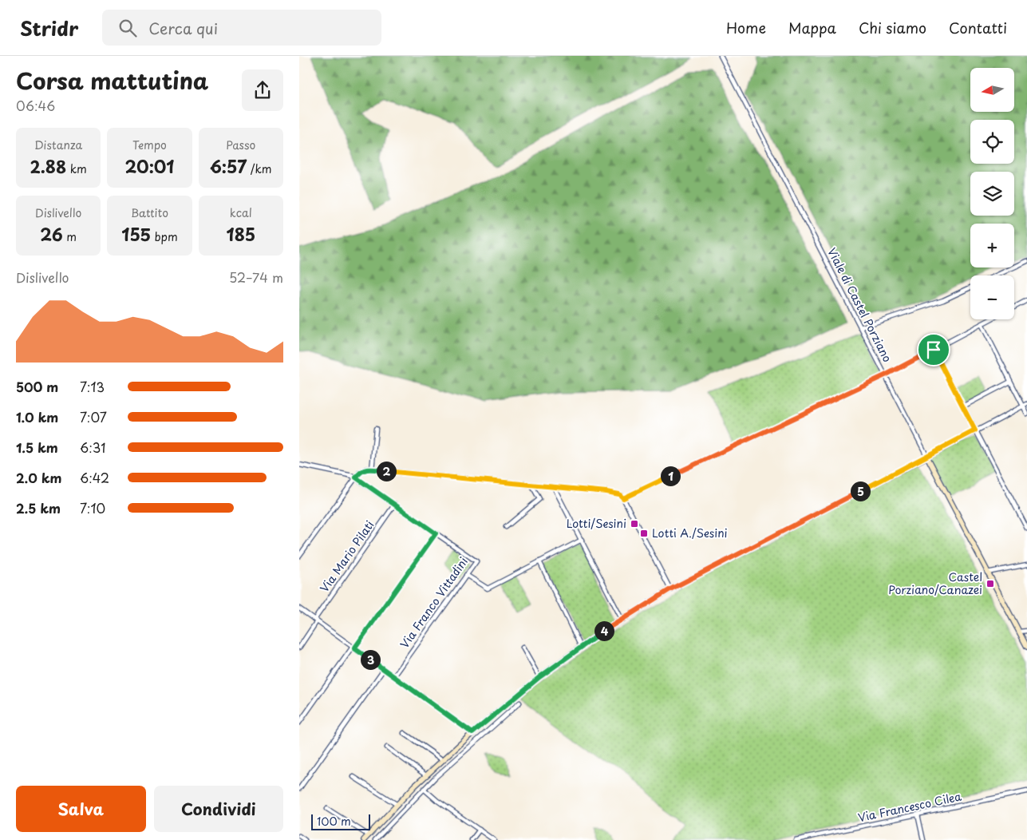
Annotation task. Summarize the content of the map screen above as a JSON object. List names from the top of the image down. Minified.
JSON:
{"streets":{"street":["Viale di Castel Porziano","Via Mario Pilati","Via Franco Vittadini","Via Francesco Cilea"]},"crossings":[["Via Mario Pilati","Via Franco Vittadini"]],"places":{"transit":["Lotti/Sesini","Lotti A./Sesini","Castel Porziano/Canazei"]},"scale_bar":"100 m","north":"left","page":{"header":"Stridr","search":"Cerca qui","nav":["Home","Mappa","Chi siamo","Contatti"],"heading":["Corsa mattutina","06:46"],"map_buttons":["+","−"],"stats":[["Distanza","2.88 km"],["Tempo","20:01"],["Passo","6:57 /km"],["Dislivello","26 m"],["Battito","155 bpm"],["kcal","185"]],"chart":["Dislivello","52–74 m"],"list":[{"name":"500 m","note":"7:13"},{"name":"1.0 km","note":"7:07"},{"name":"1.5 km","note":"6:31"},{"name":"2.0 km","note":"6:42"},{"name":"2.5 km","note":"7:10"}],"pins":["2","1","5","4","3"],"buttons":["Salva","Condividi"],"scale":"100 m"}}
